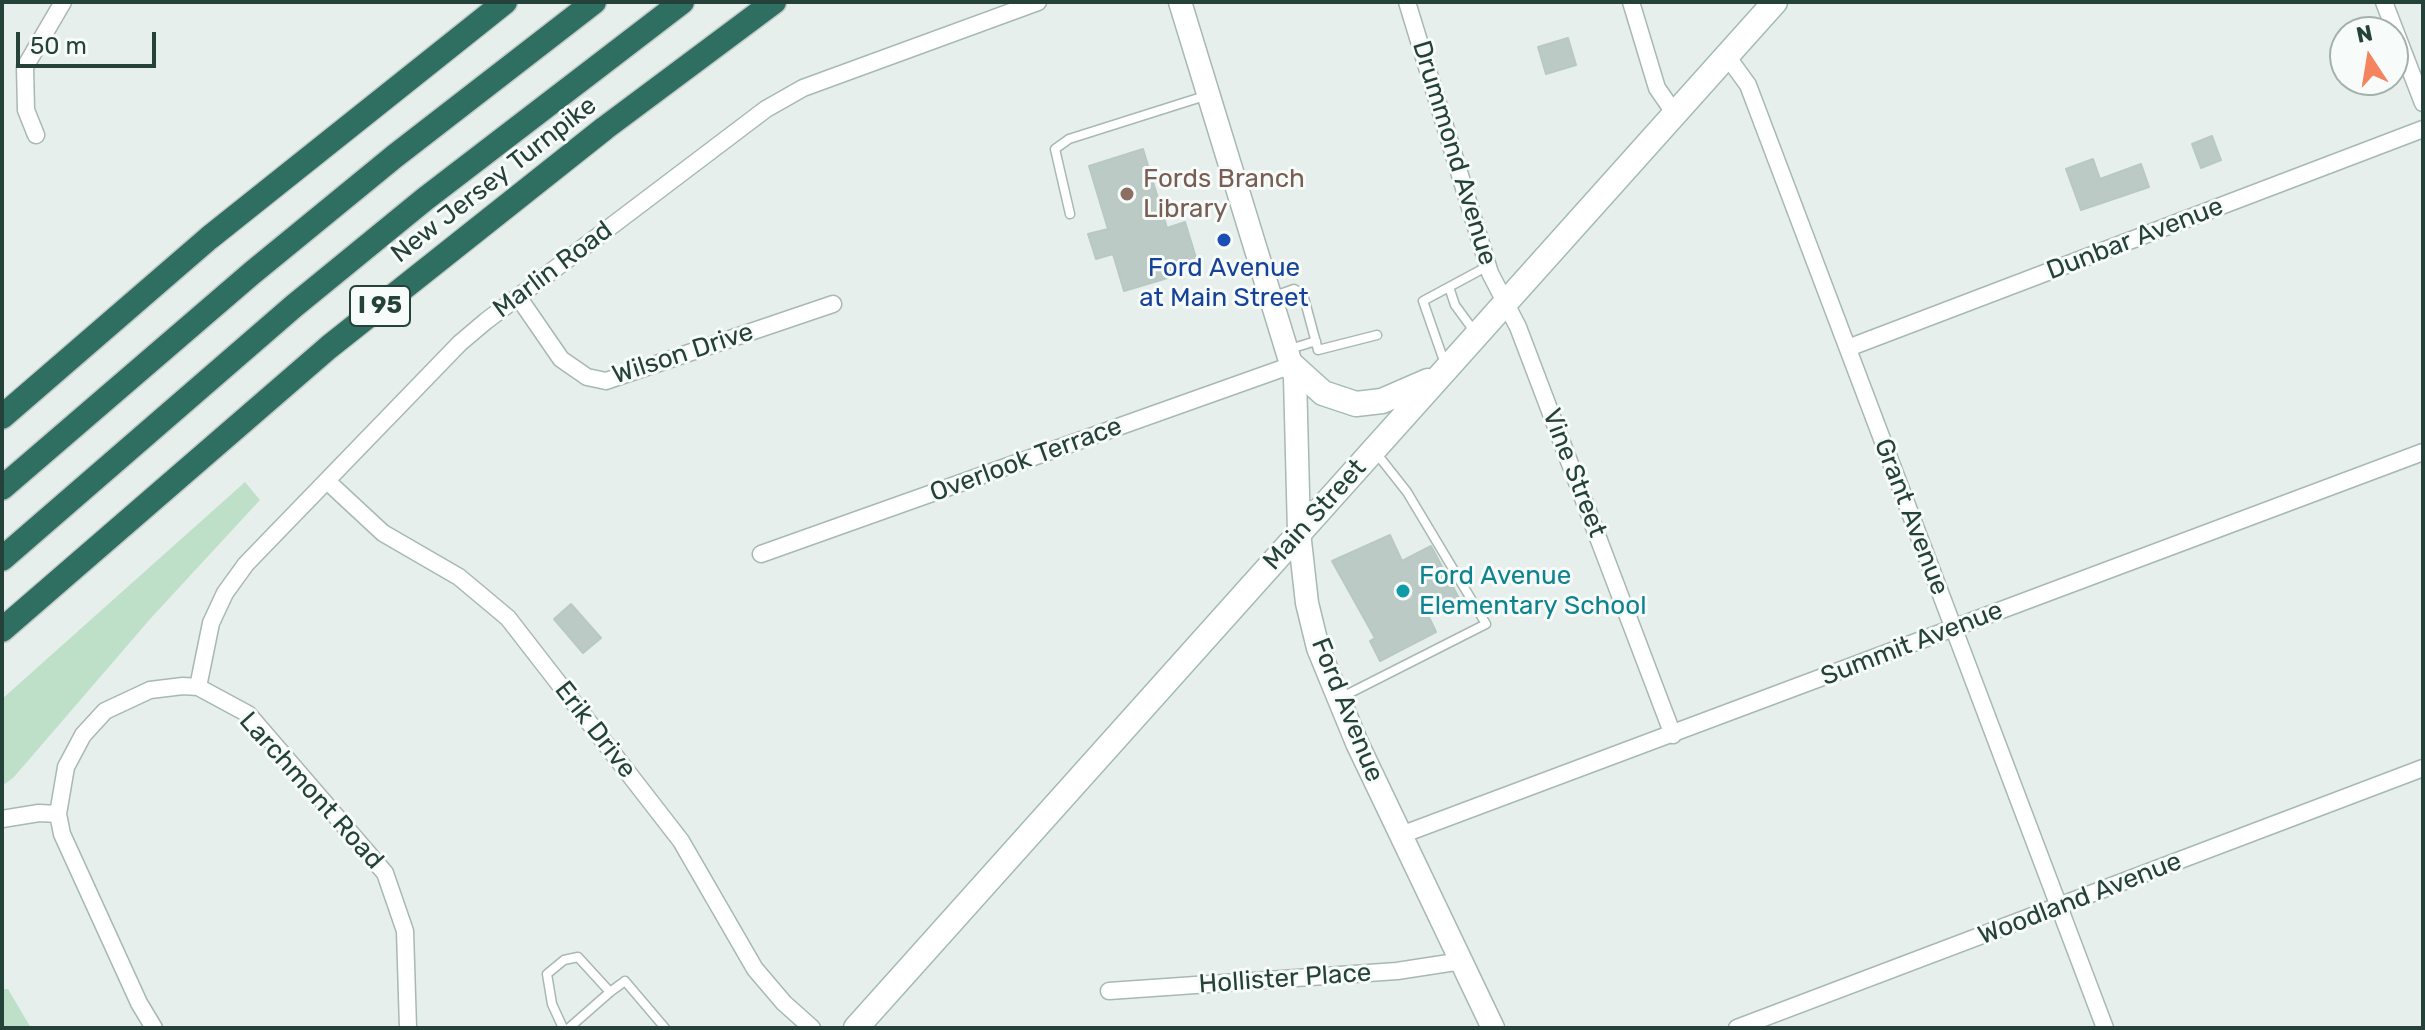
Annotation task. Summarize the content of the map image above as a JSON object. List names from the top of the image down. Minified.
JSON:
{"streets":{"highway":["New Jersey Turnpike","I 95"],"main road":["Main Street"],"street":["Drummond Avenue","Dunbar Avenue","Marlin Road","Wilson Drive","Overlook Terrace","Vine Street","Grant Avenue","Summit Avenue","Ford Avenue","Erik Drive","Larchmont Road","Woodland Avenue","Hollister Place"]},"crossings":[["Drummond Avenue","Vine Street"],["Drummond Avenue","Main Street"],["Dunbar Avenue","Grant Avenue"],["Marlin Road","Wilson Drive"],["Marlin Road","Erik Drive"],["Marlin Road","Larchmont Road"],["Overlook Terrace","Ford Avenue"],["Vine Street","Main Street"],["Vine Street","Summit Avenue"],["Main Street","Grant Avenue"],["Main Street","Ford Avenue"],["Grant Avenue","Summit Avenue"],["Grant Avenue","Woodland Avenue"],["Summit Avenue","Ford Avenue"],["Ford Avenue","Hollister Place"]],"places":["Fords Branch Library","Ford Avenue at Main Street","Ford Avenue Elementary School"],"scale_bar":"50 m","north":"top"}
